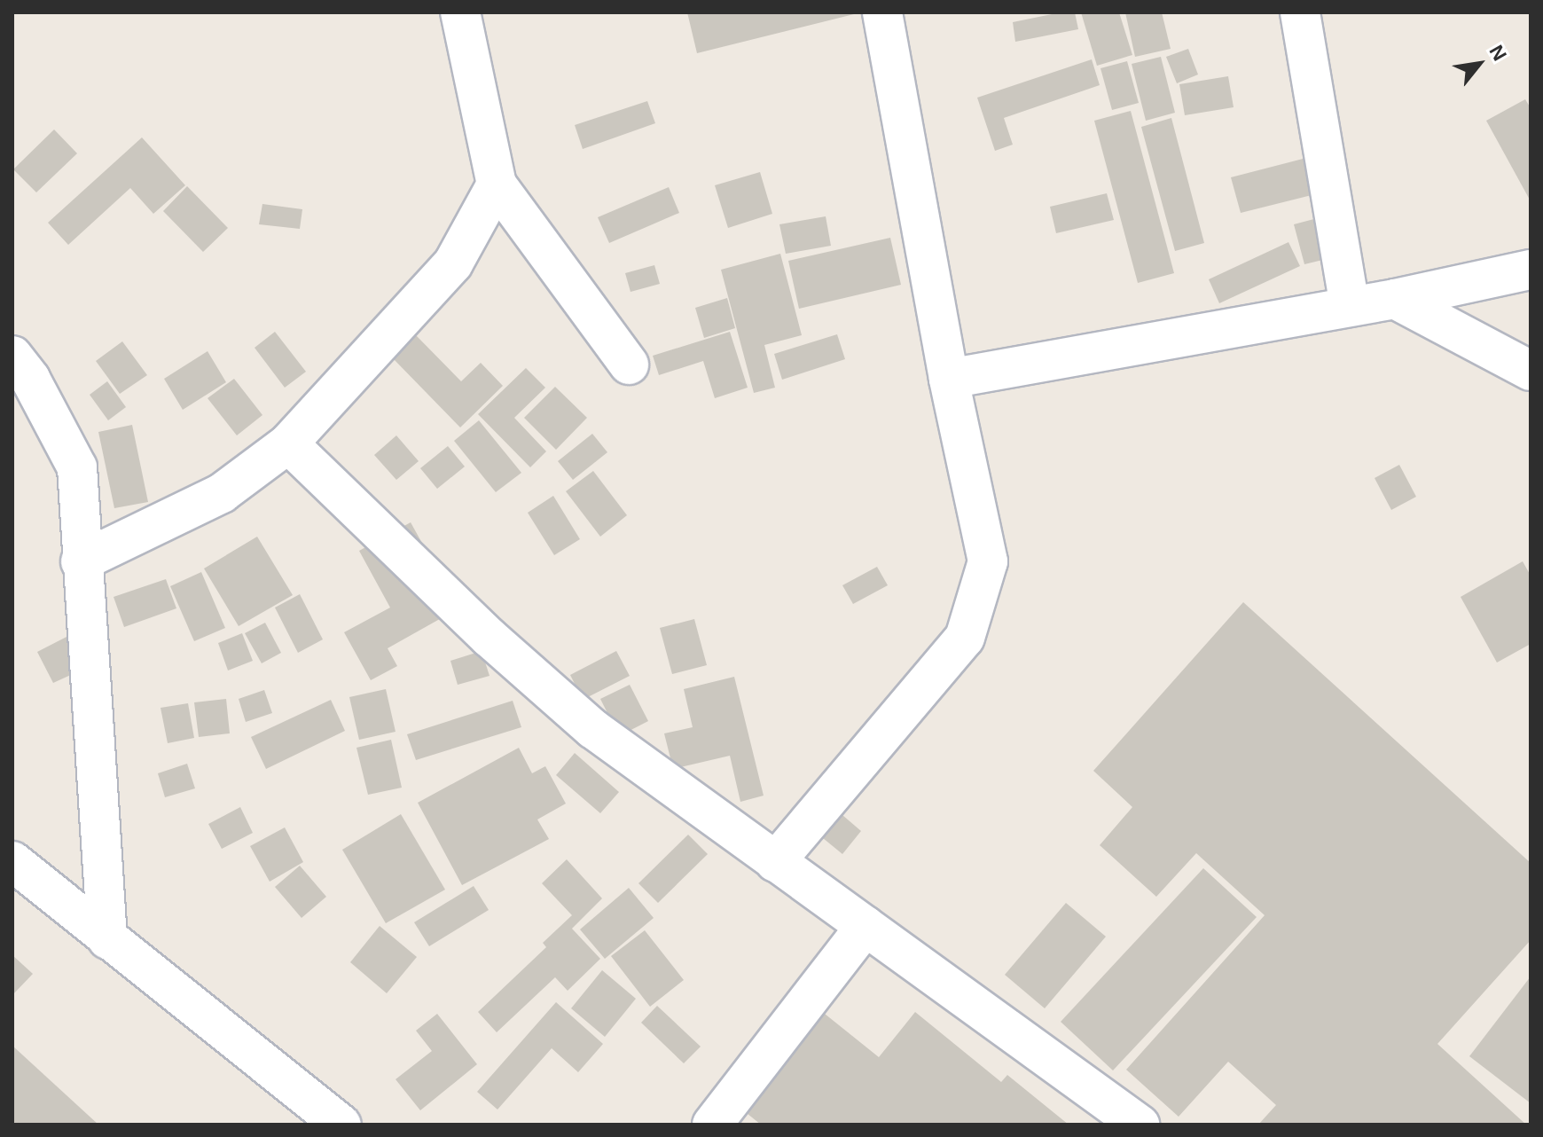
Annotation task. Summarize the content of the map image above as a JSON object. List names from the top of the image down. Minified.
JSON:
{"north":"top right"}
